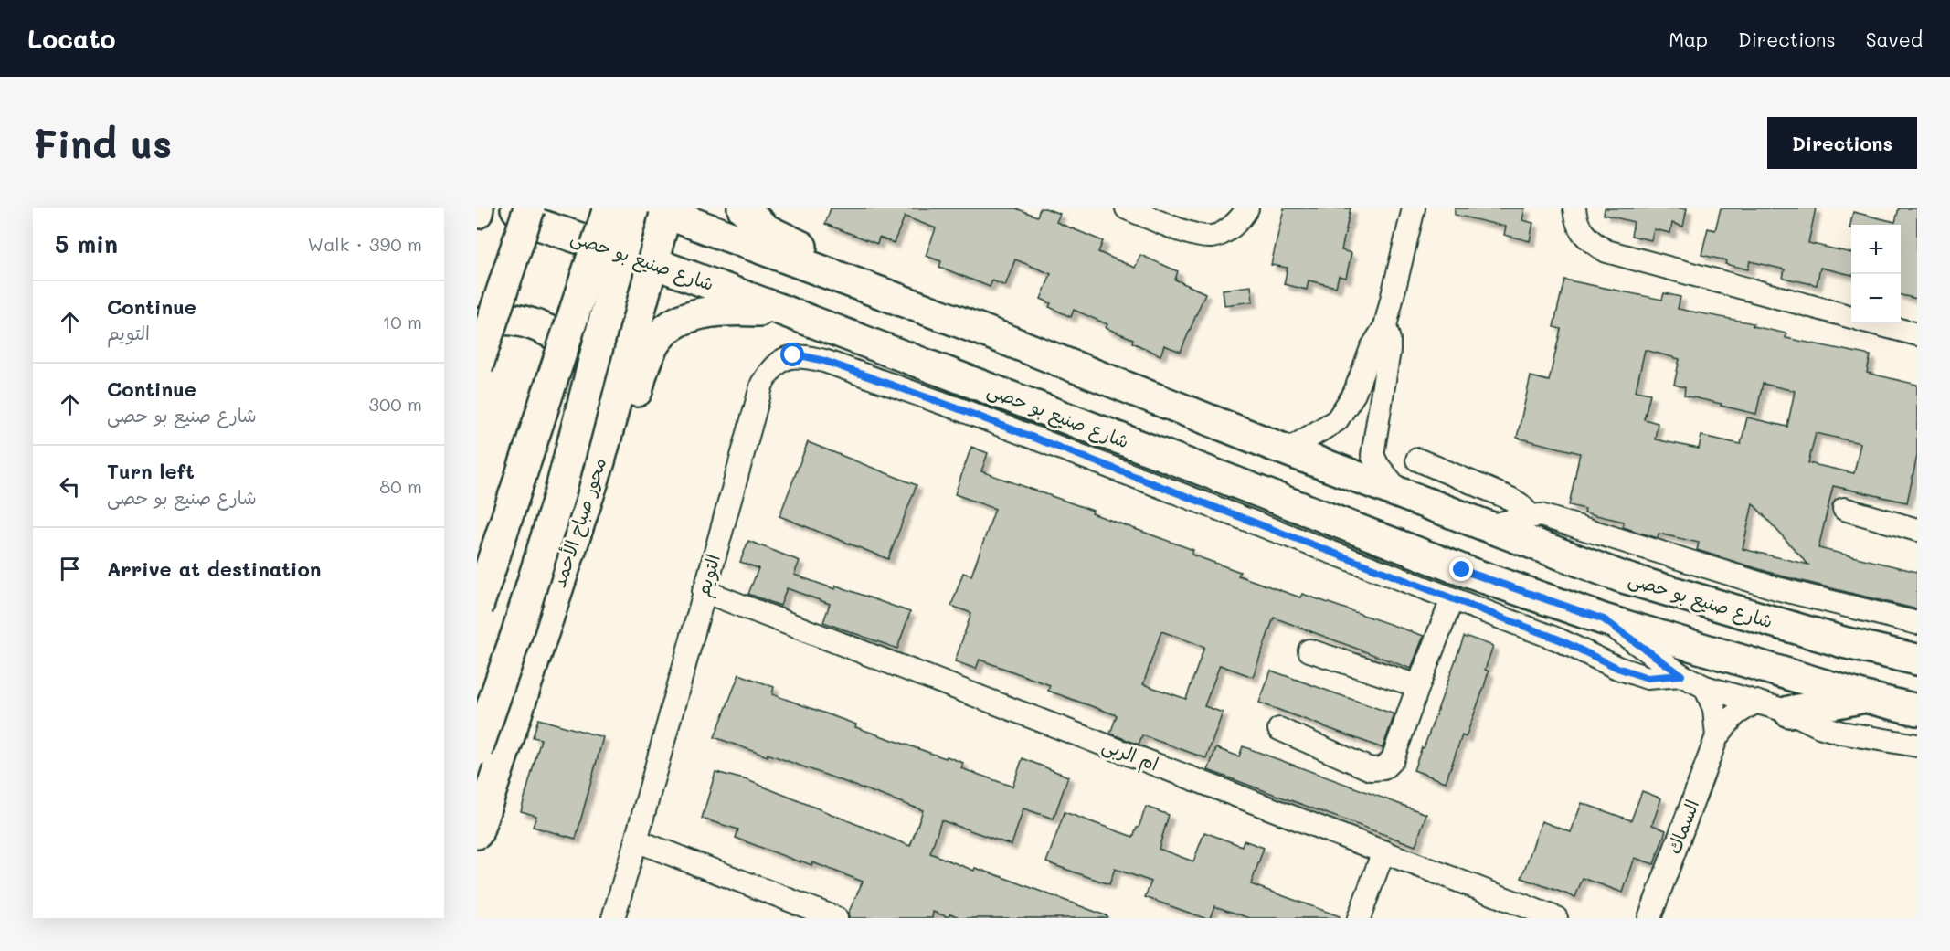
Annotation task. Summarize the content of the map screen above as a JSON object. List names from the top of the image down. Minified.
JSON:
{"streets":{"main road":["شارع صنيع بو حصى","محور صباح الأحمد"],"street":["التويم","ام الربى","السماك"]},"crossings":[["شارع صنيع بو حصى","محور صباح الأحمد"],["شارع صنيع بو حصى","التويم"],["شارع صنيع بو حصى","السماك"],["التويم","ام الربى"]],"page":{"header":"Locato","nav":["Map","Directions","Saved"],"buttons":"Directions","title":"Find us","heading":["5 min","Walk · 390 m"],"map_buttons":["+","−"],"list":[["Continue","التويم","10 m"],["Continue","شارع صنيع بو حصى","300 m"],["Turn left","شارع صنيع بو حصى","80 m"],"Arrive at destination"]}}
